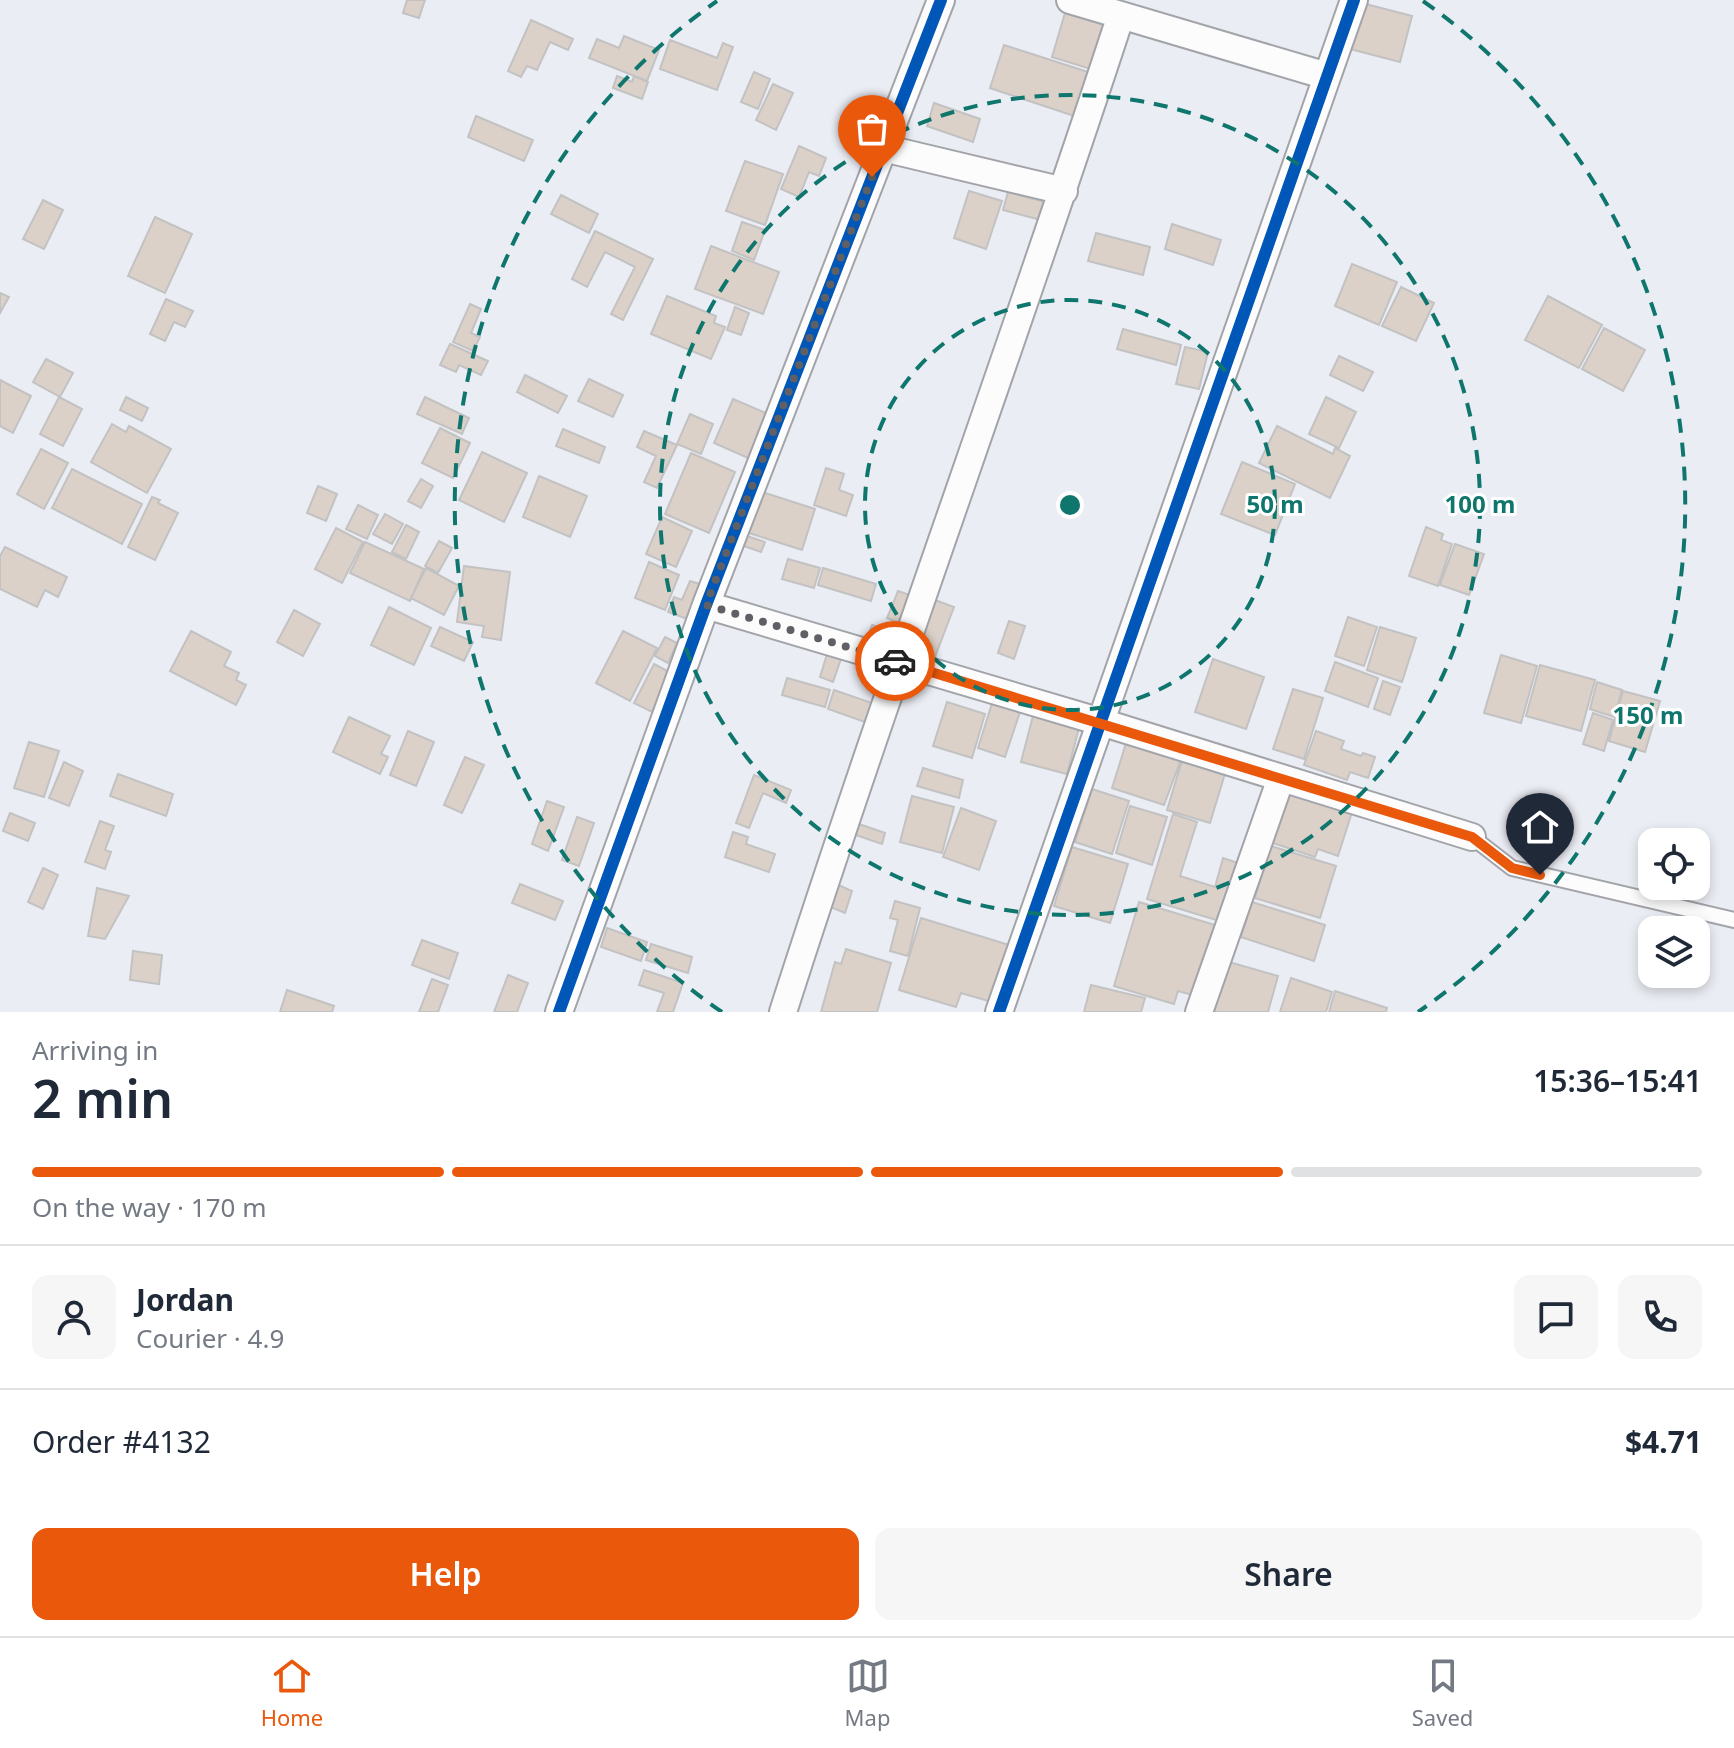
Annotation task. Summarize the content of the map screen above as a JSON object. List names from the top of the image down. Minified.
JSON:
{"page":{"heading":["2 min","Arriving in","15:36–15:41"],"panel":["Jordan","Courier · 4.9","Order #4132","$4.71"],"bar":"On the way · 170 m","buttons":["Help","Share"],"tabs":["Home","Map","Saved"]},"rings":["50 m","100 m","150 m"]}
